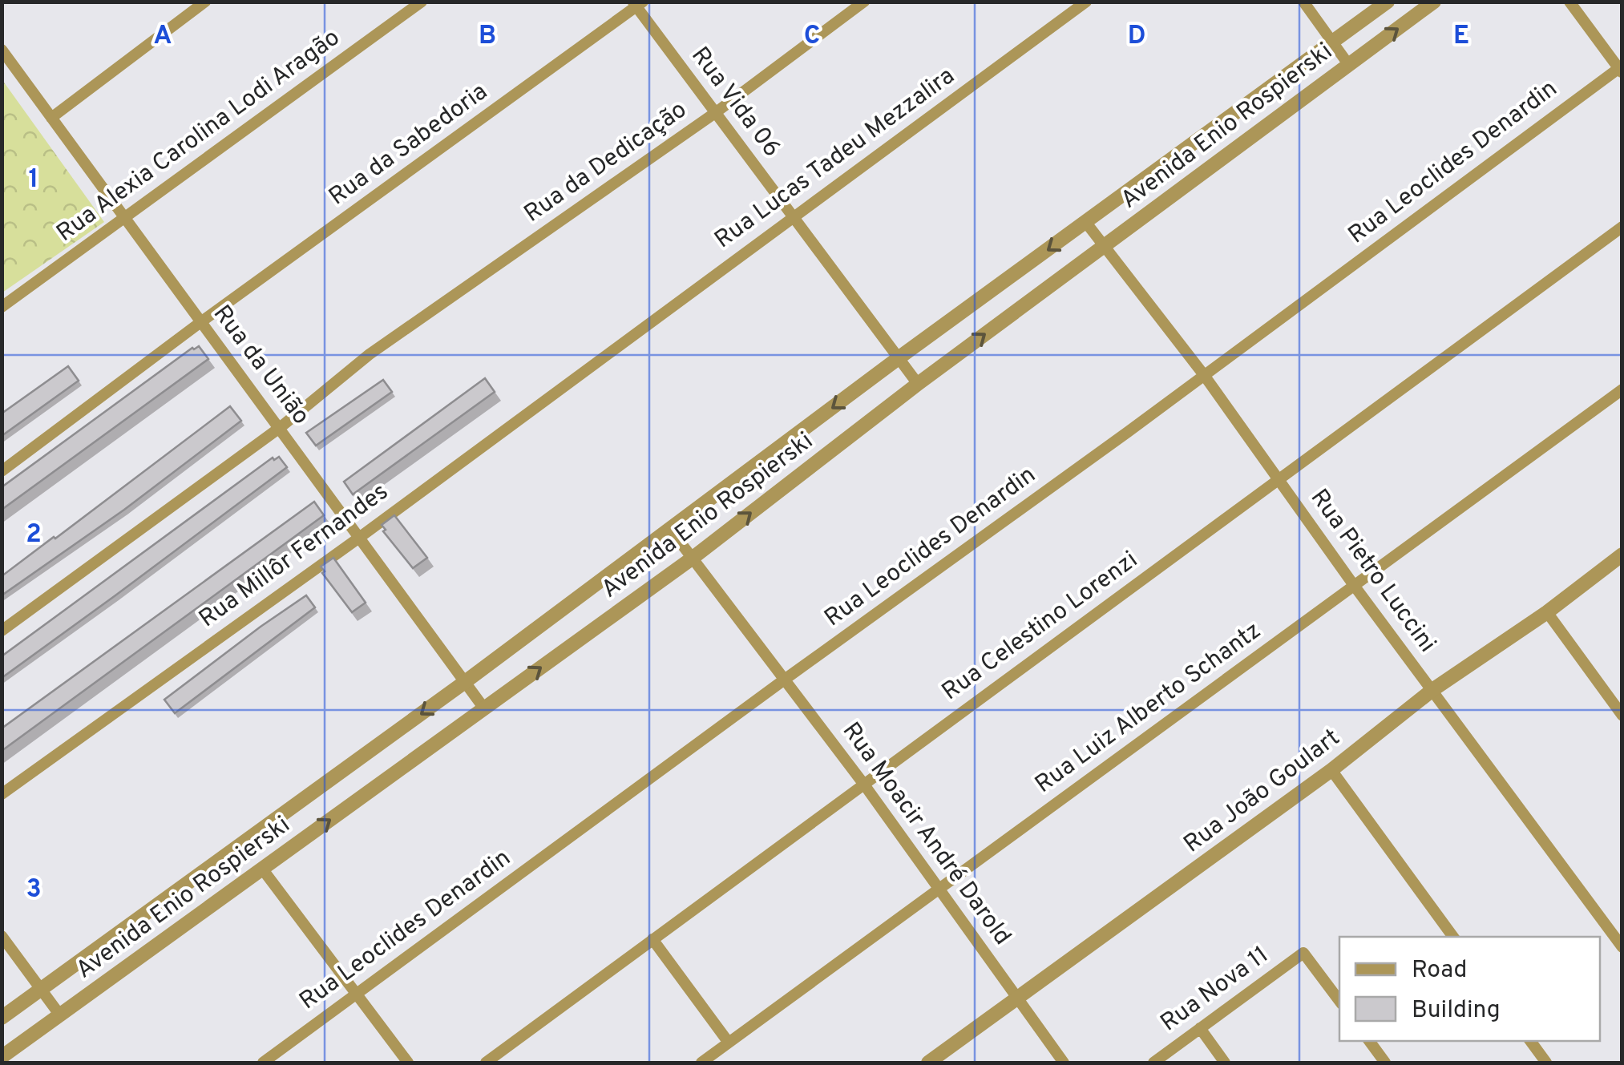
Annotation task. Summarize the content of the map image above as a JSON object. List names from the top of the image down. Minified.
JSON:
{"streets":{"street":["Rua Vida 06","Avenida Enio Rospierski","Rua Alexia Carolina Lodi Aragão","Rua da Sabedoria","Rua Lucas Tadeu Mezzalira","Rua da Dedicação","Rua Leoclides Denardin","Rua da União","Rua Millôr Fernandes","Rua Pietro Luccini","Rua Celestino Lorenzi","Rua Luiz Alberto Schantz","Rua João Goulart","Rua Moacir André Darold","Rua Nova 11"]},"crossings":[["Rua Vida 06","Avenida Enio Rospierski"],["Rua Vida 06","Rua da Sabedoria"],["Rua Vida 06","Rua Lucas Tadeu Mezzalira"],["Rua Vida 06","Rua da Dedicação"],["Avenida Enio Rospierski","Rua da União"],["Avenida Enio Rospierski","Rua Pietro Luccini"],["Avenida Enio Rospierski","Rua Moacir André Darold"],["Rua Alexia Carolina Lodi Aragão","Rua da União"],["Rua da Sabedoria","Rua da União"],["Rua Lucas Tadeu Mezzalira","Rua Millôr Fernandes"],["Rua da Dedicação","Rua da União"],["Rua Leoclides Denardin","Rua Pietro Luccini"],["Rua Leoclides Denardin","Rua Moacir André Darold"],["Rua da União","Rua Millôr Fernandes"],["Rua Pietro Luccini","Rua Celestino Lorenzi"],["Rua Pietro Luccini","Rua Luiz Alberto Schantz"],["Rua Pietro Luccini","Rua João Goulart"],["Rua Celestino Lorenzi","Rua Moacir André Darold"],["Rua Luiz Alberto Schantz","Rua Moacir André Darold"],["Rua João Goulart","Rua Moacir André Darold"]],"legend":["Road","Building"],"grid":{"columns":["A","B","C","D","E"],"rows":["1","2","3"]}}
